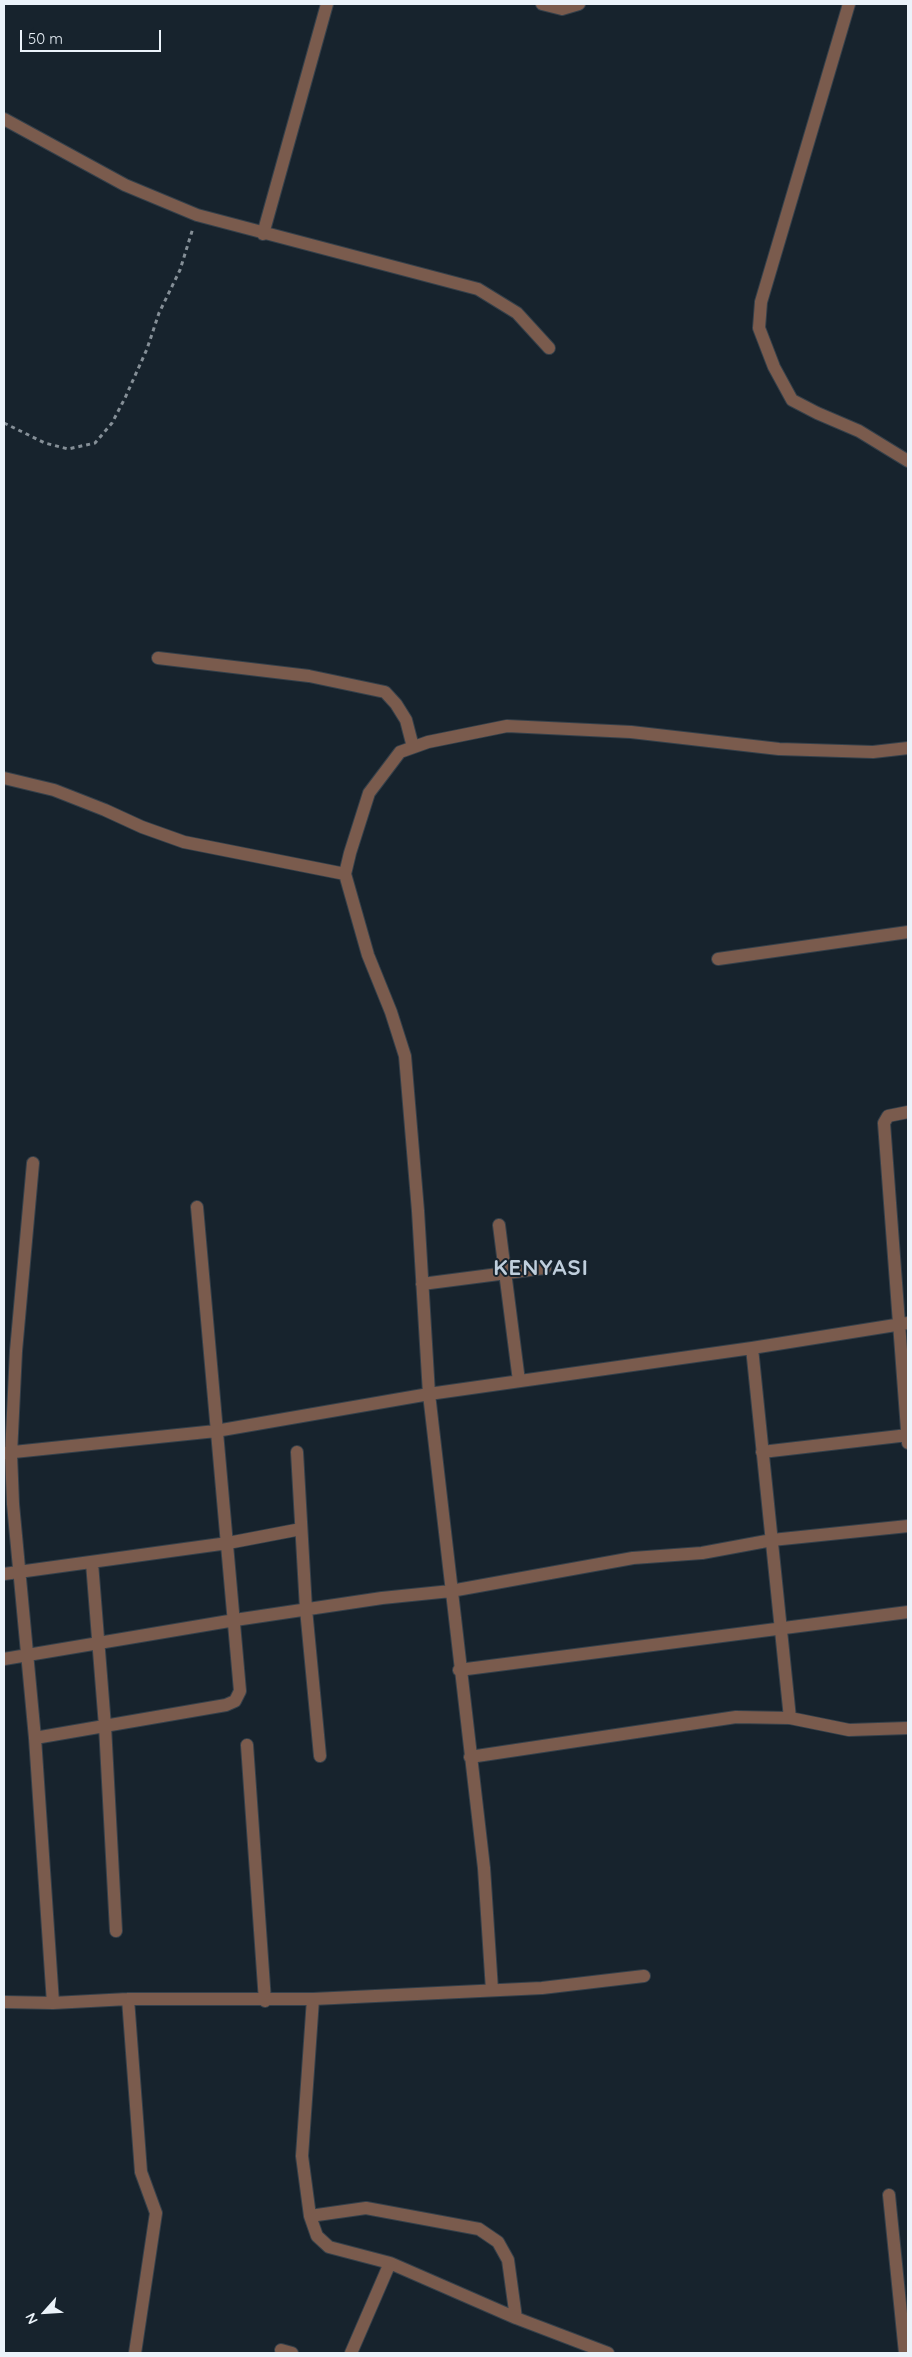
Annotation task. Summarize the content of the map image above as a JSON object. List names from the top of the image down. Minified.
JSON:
{"districts":["KENYASI"],"scale_bar":"50 m","north":"bottom left"}
